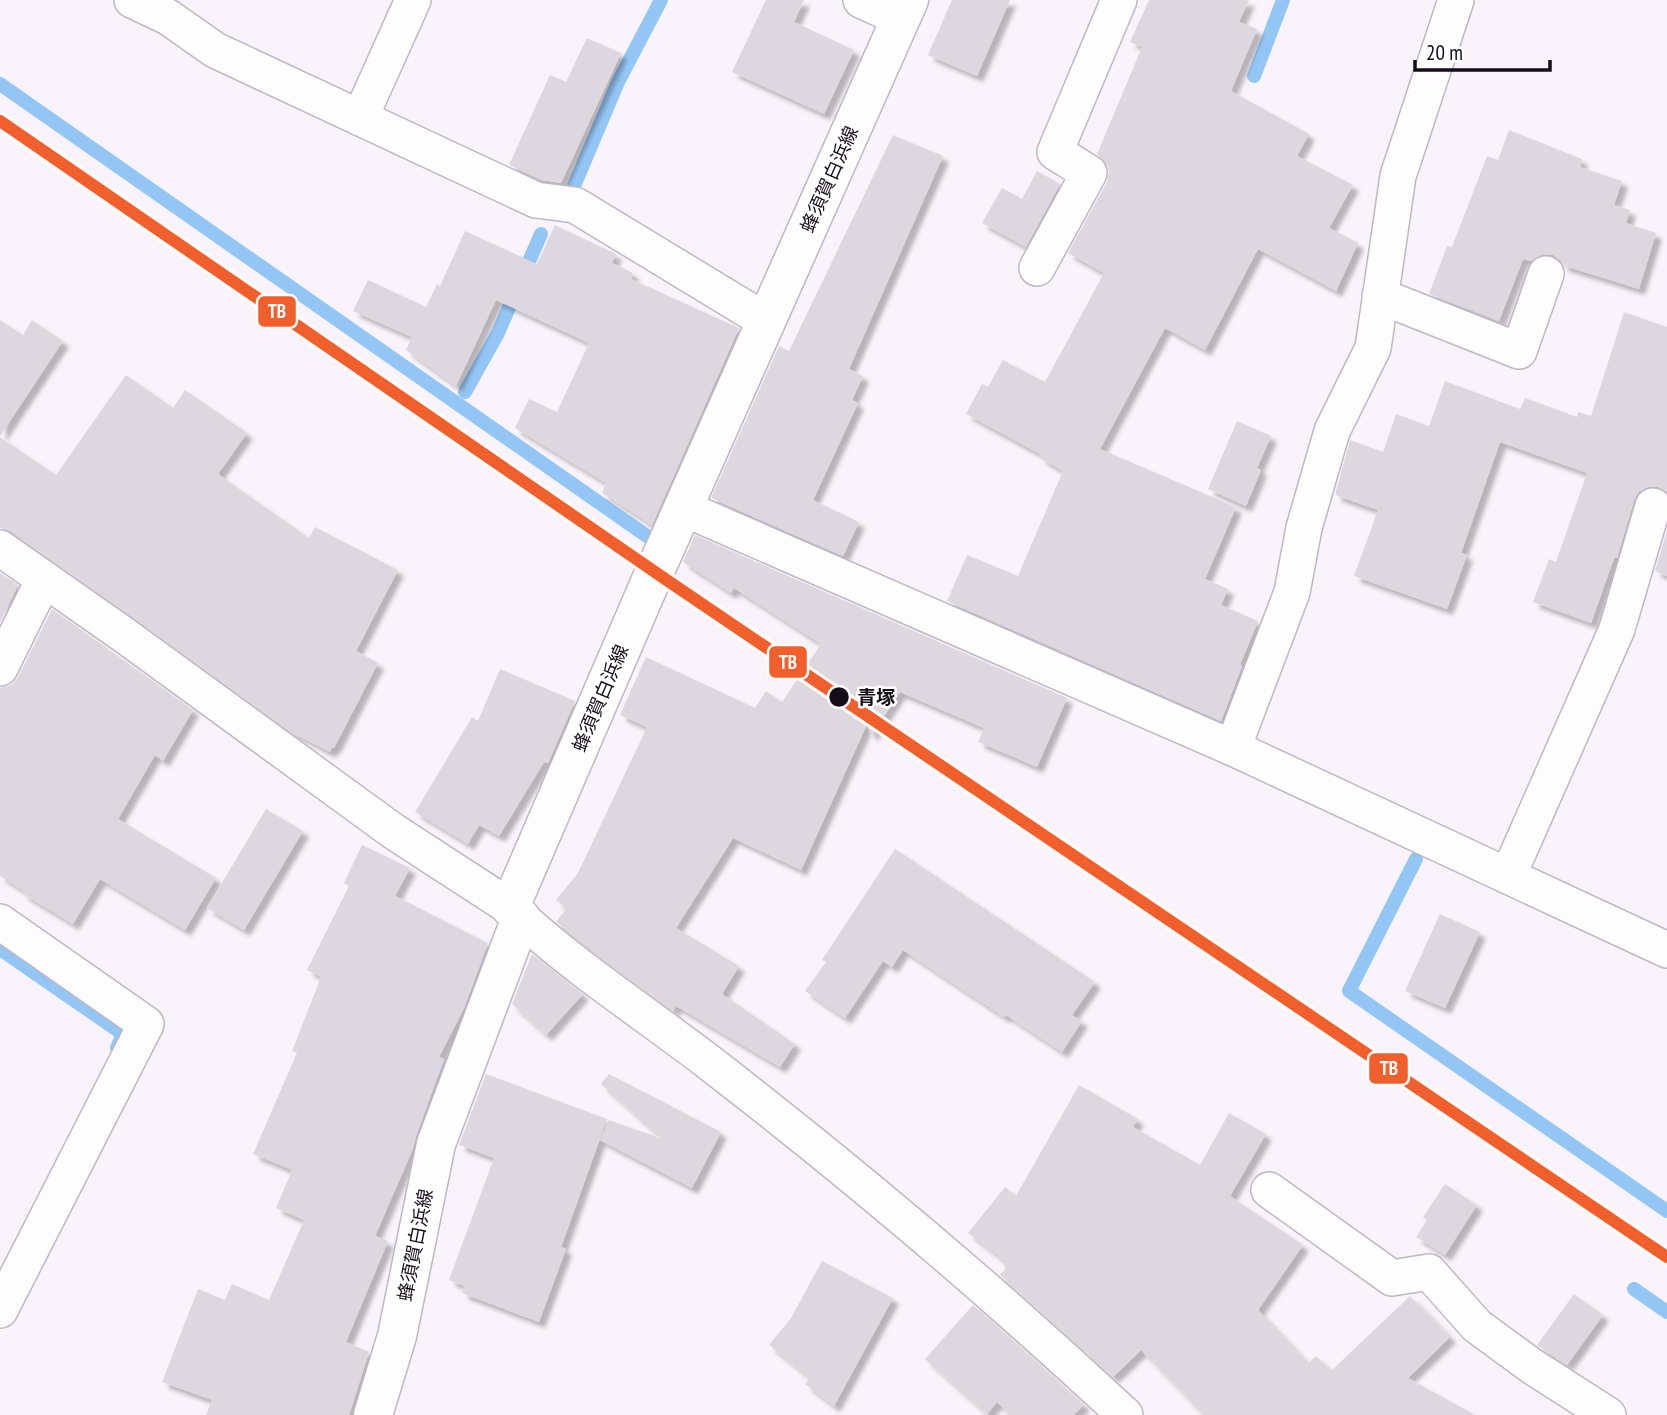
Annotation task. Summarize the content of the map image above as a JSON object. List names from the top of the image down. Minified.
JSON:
{"streets":{"main road":["蜂須賀白浜線"]},"places":["青塚"],"lines":["transit line TB"],"scale_bar":"20 m"}
